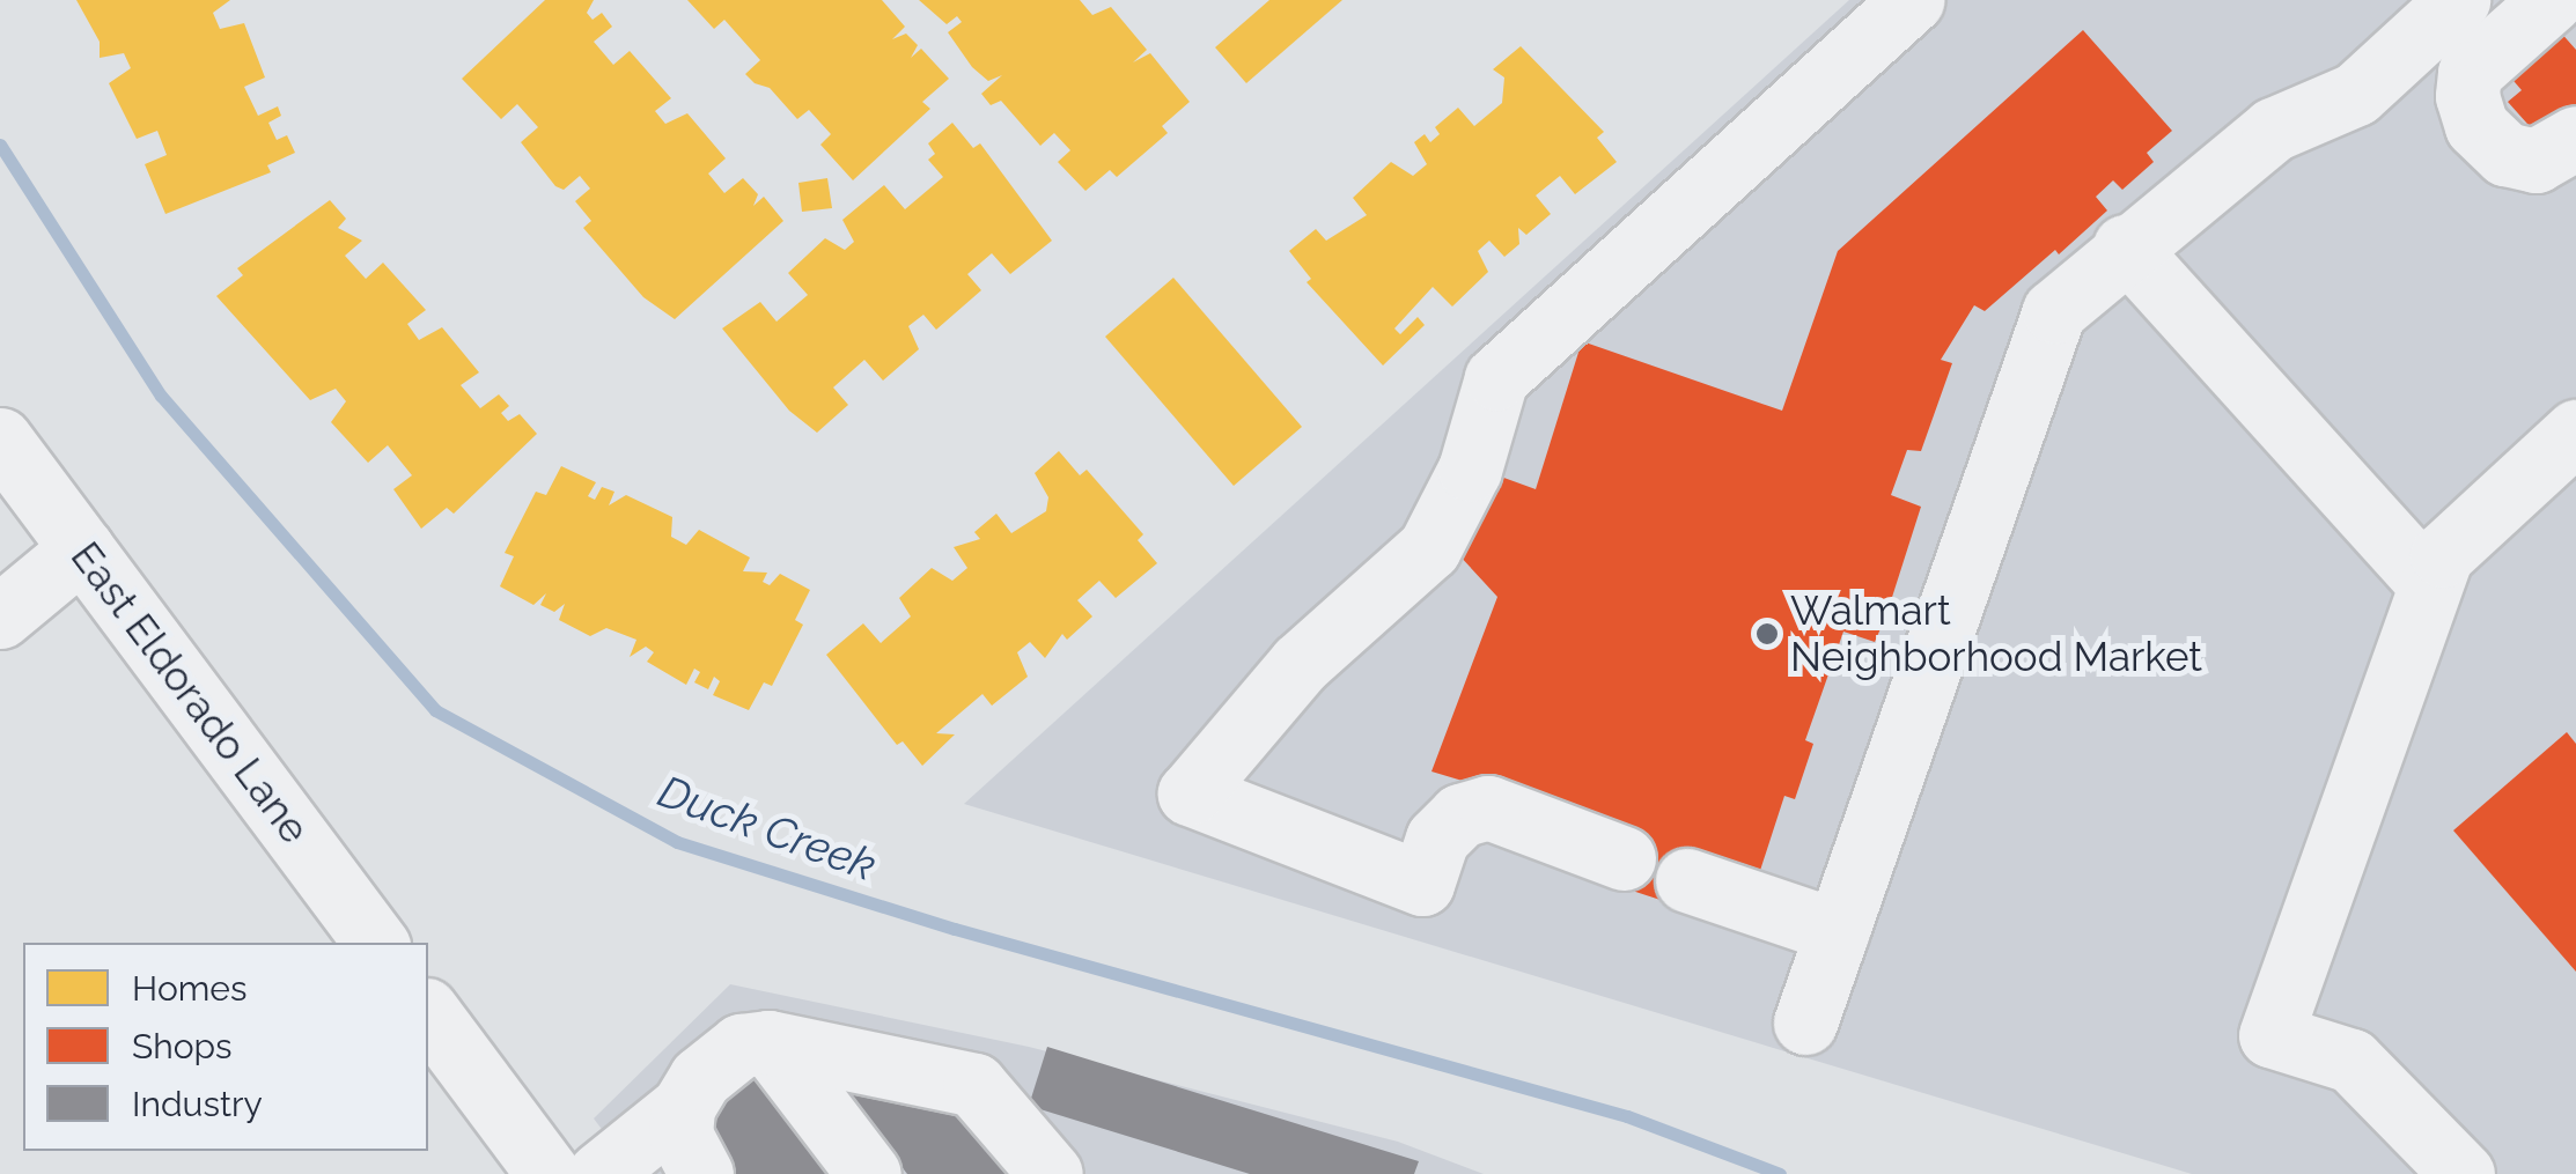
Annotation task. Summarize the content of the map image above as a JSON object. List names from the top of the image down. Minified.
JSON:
{"streets":{"street":["East Eldorado Lane"]},"water":["Duck Creek"],"places":["Walmart Neighborhood Market"],"legend":["Homes","Shops","Industry"]}
